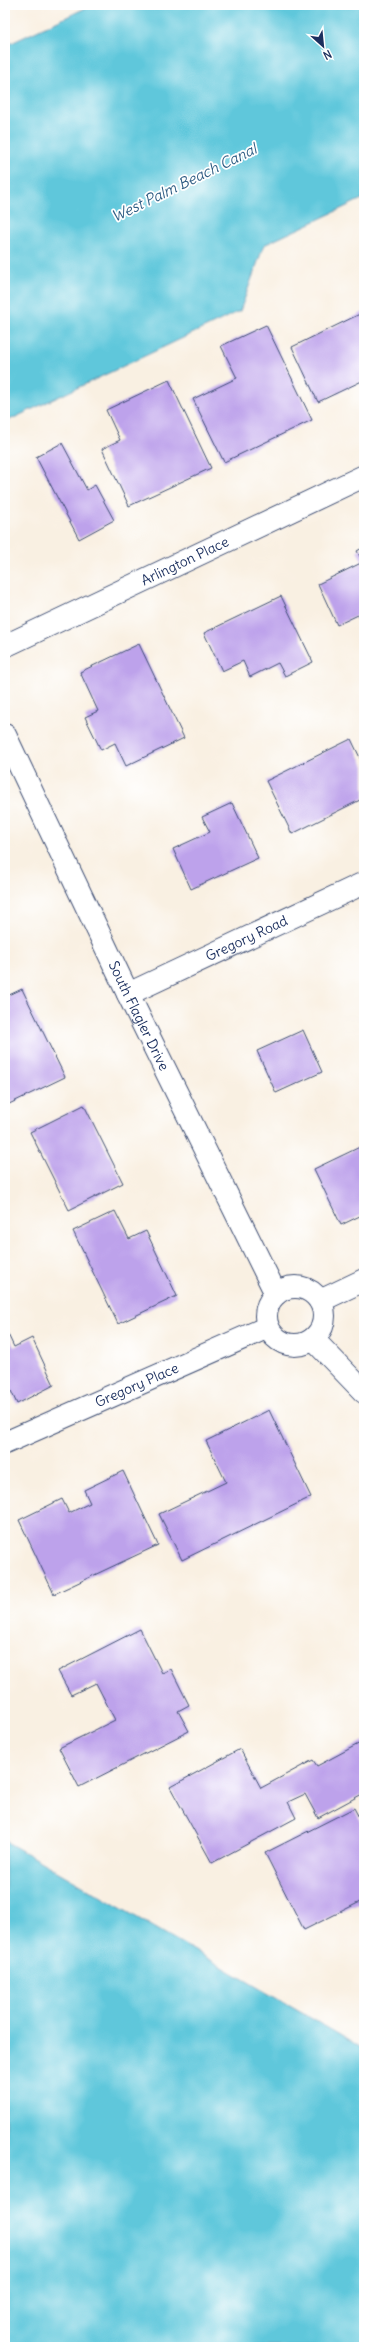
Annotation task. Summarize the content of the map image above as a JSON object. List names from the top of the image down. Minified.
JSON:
{"streets":{"street":["Arlington Place","Gregory Road","South Flagler Drive","Gregory Place"]},"crossings":[["Gregory Road","South Flagler Drive"],["South Flagler Drive","Gregory Place"]],"water":["West Palm Beach Canal"],"north":"bottom right"}
